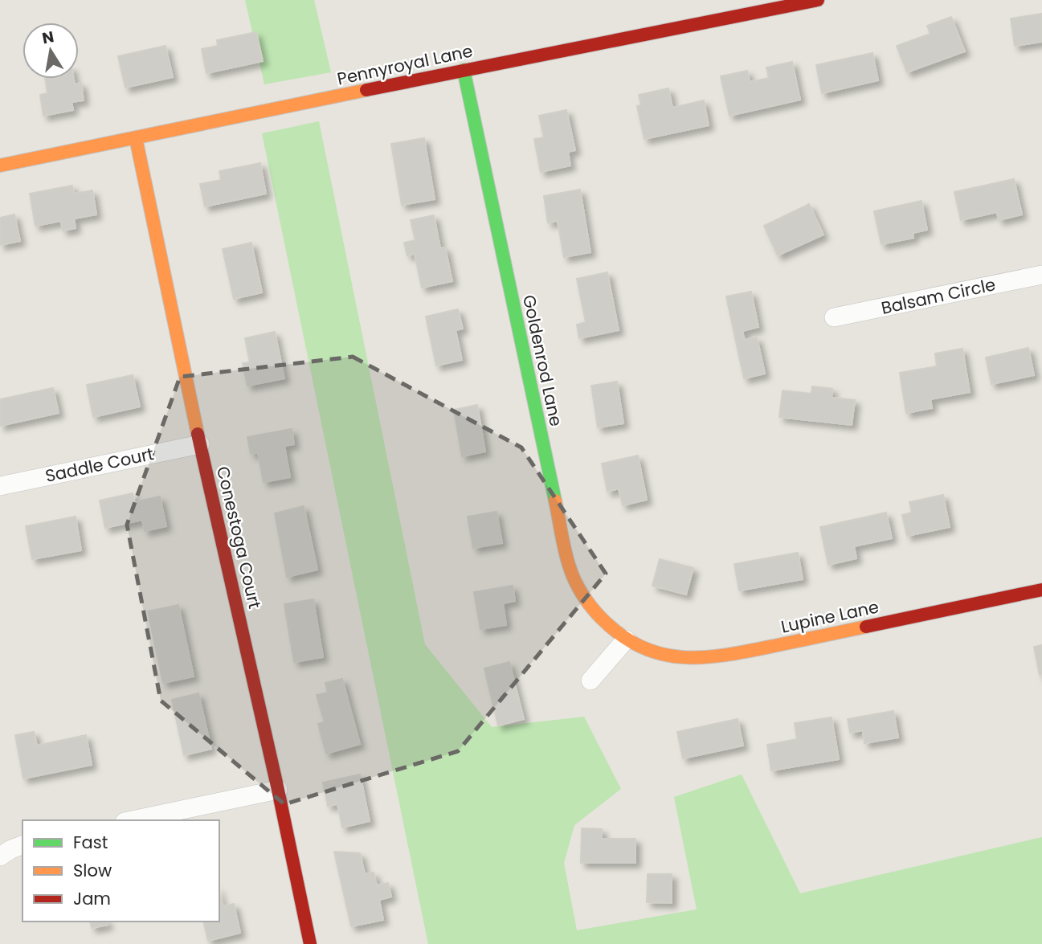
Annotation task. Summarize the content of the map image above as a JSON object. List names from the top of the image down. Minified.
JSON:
{"streets":{"street":["Pennyroyal Lane","Balsam Circle","Goldenrod Lane","Saddle Court","Conestoga Court","Lupine Lane"]},"crossings":[["Pennyroyal Lane","Goldenrod Lane"],["Pennyroyal Lane","Conestoga Court"],["Goldenrod Lane","Lupine Lane"],["Saddle Court","Conestoga Court"]],"legend":["Fast","Slow","Jam"],"north":"top"}
